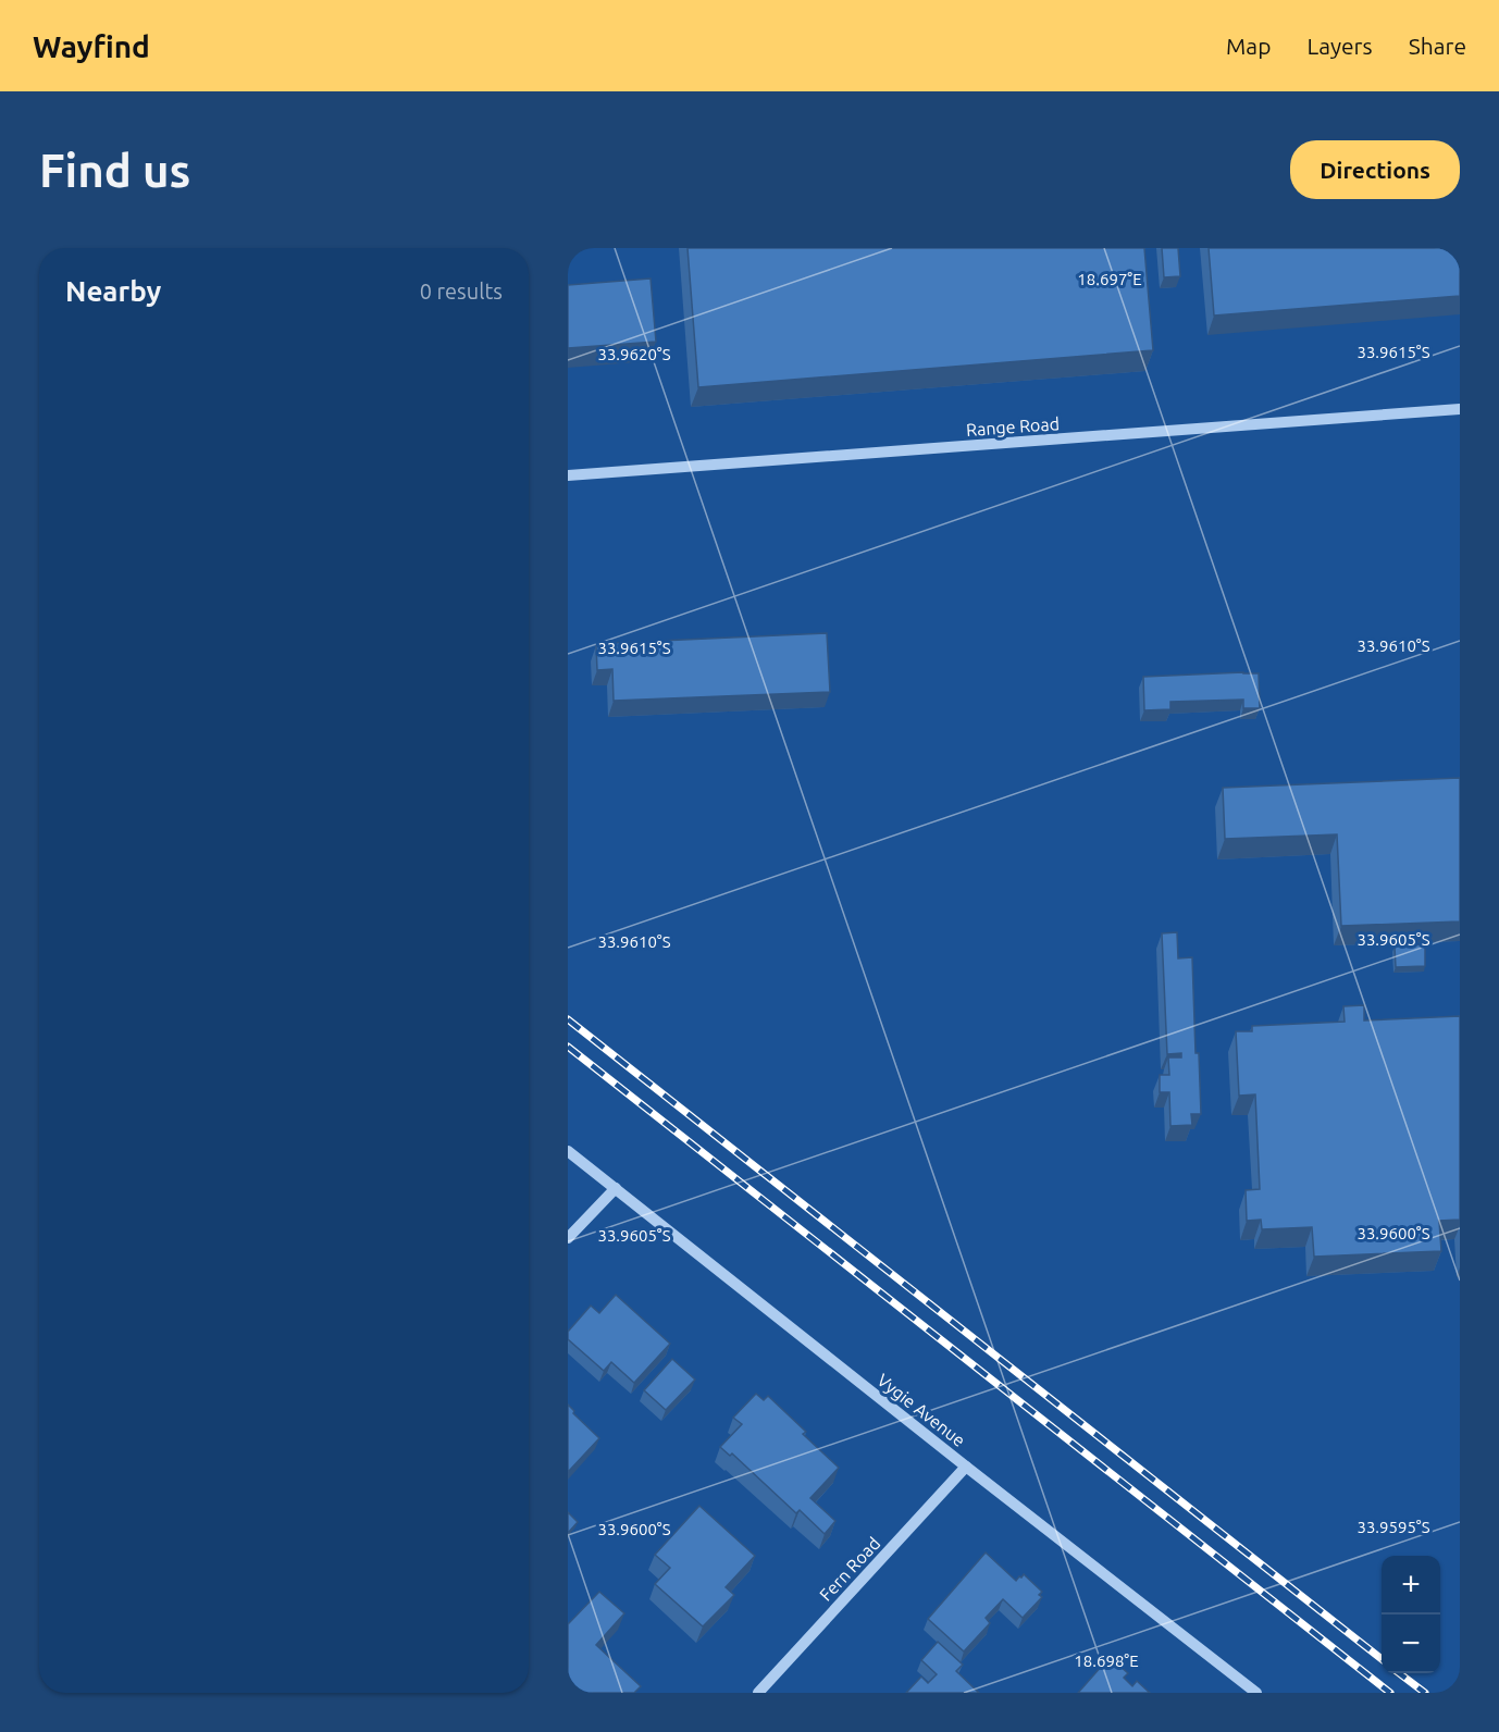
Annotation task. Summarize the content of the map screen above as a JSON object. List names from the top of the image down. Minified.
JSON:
{"streets":{"street":["Range Road","Vygie Avenue","Fern Road"]},"crossings":[["Vygie Avenue","Fern Road"]],"page":{"header":"Wayfind","nav":["Map","Layers","Share"],"buttons":"Directions","title":"Find us","heading":["Nearby","0 results"],"map_buttons":["+","−"]},"coordinates":["18.697°E","33.9615°S","33.9620°S","33.9610°S","33.9605°S","33.9600°S","33.9595°S","18.698°E"]}
